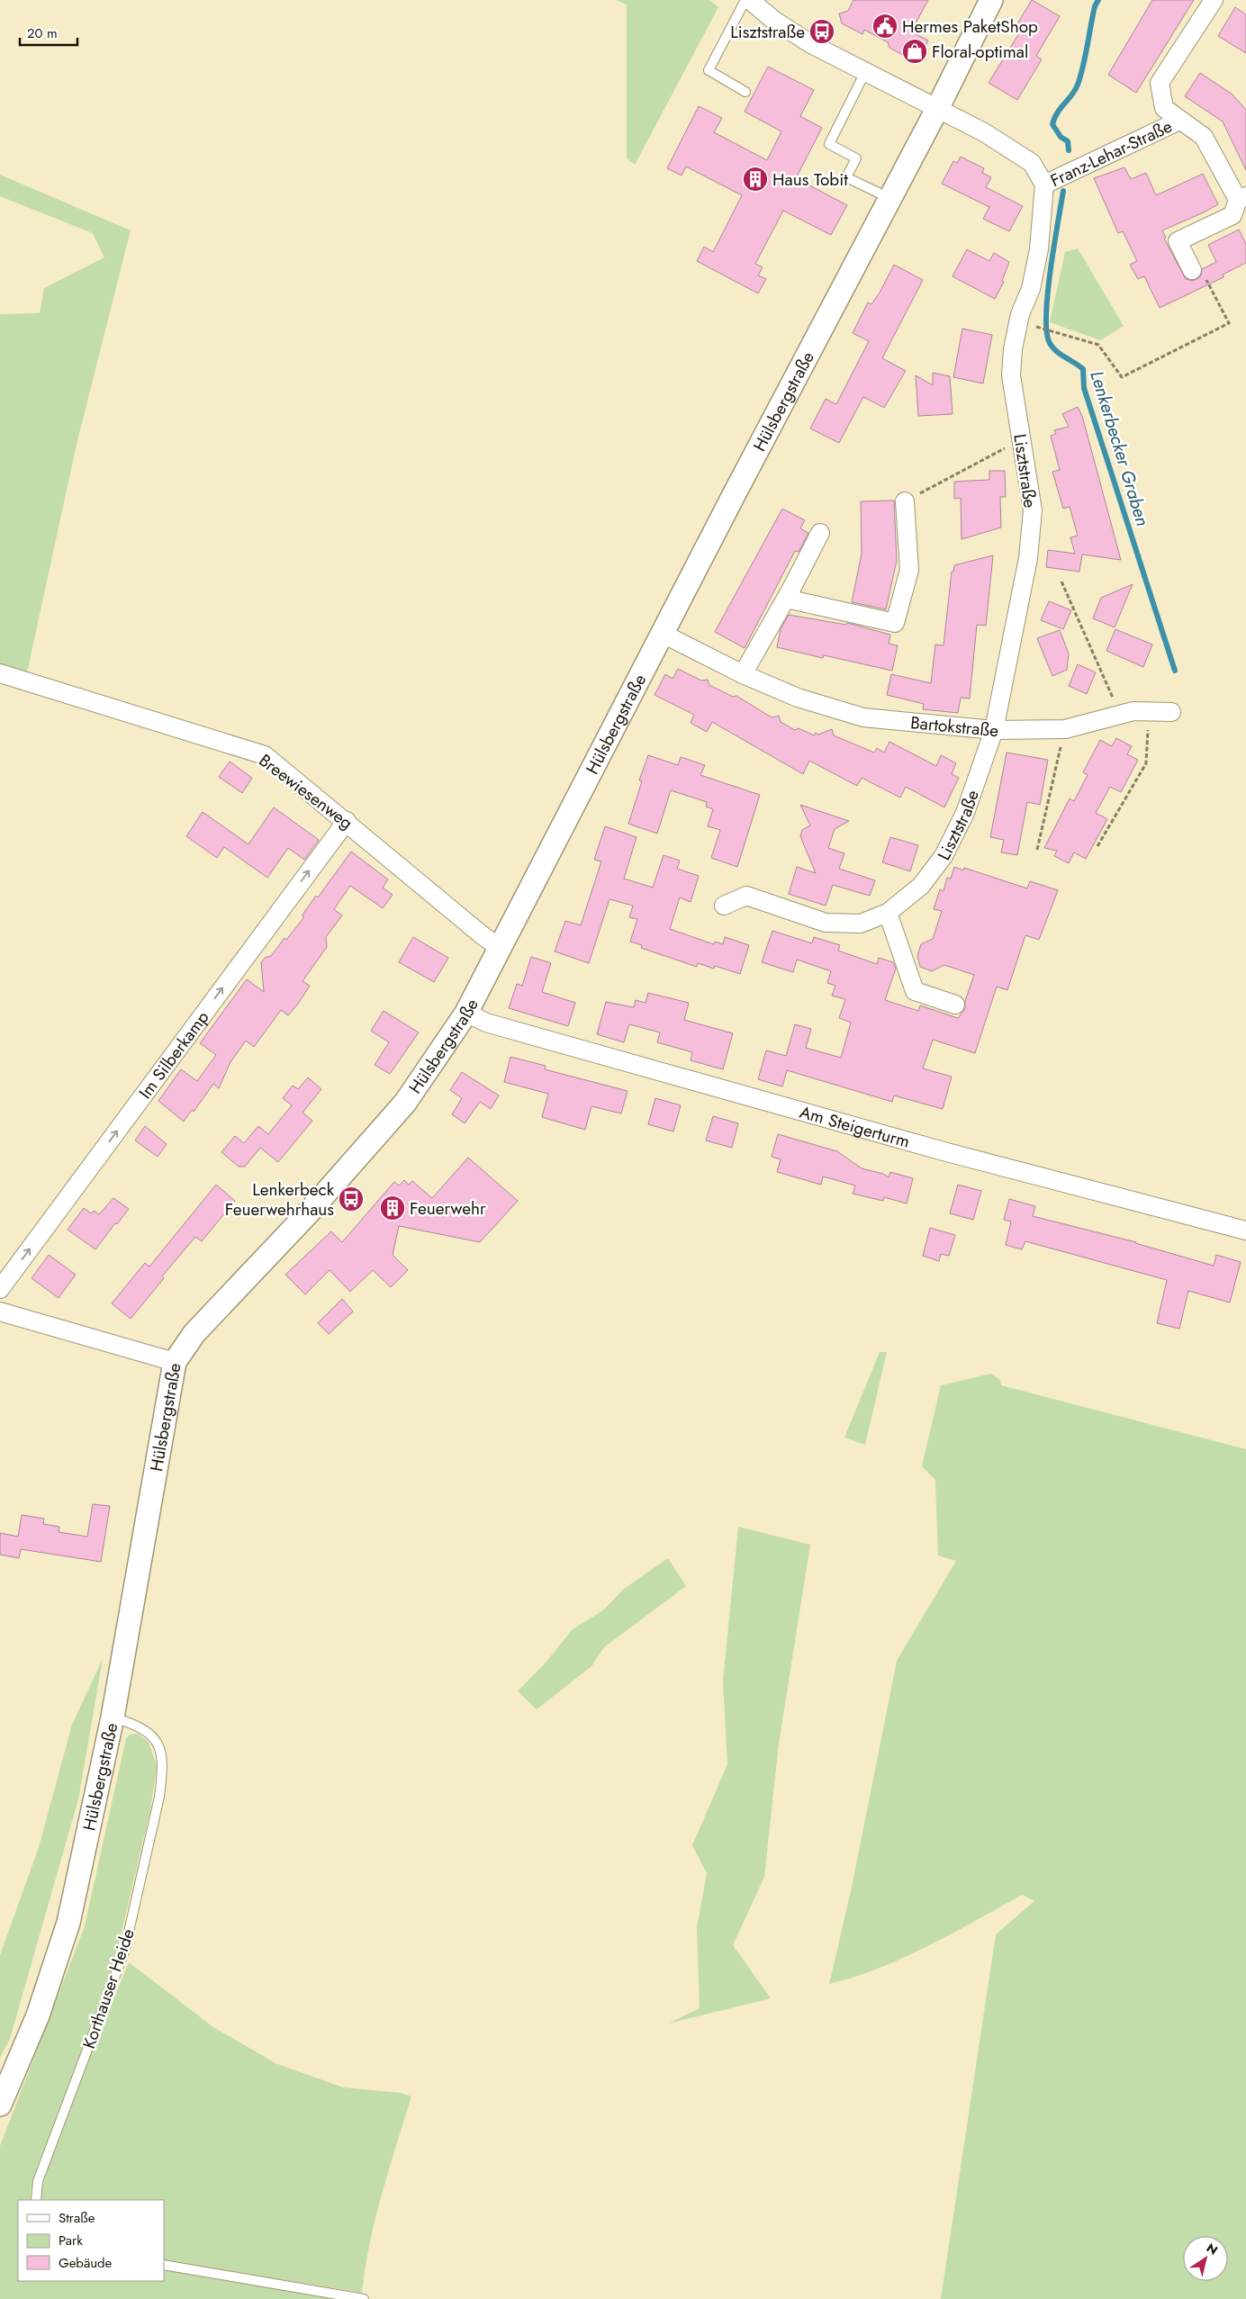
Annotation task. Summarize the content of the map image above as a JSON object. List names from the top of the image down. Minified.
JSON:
{"streets":{"street":["Franz-Lehar-Straße","Hülsbergstraße","Lisztstraße","Bartokstraße","Breewiesenweg","Im Silberkamp","Am Steigerturm"],"lane":["Korthauser Heide"]},"crossings":[["Franz-Lehar-Straße","Lisztstraße"],["Hülsbergstraße","Bartokstraße"],["Hülsbergstraße","Breewiesenweg"],["Hülsbergstraße","Am Steigerturm"],["Hülsbergstraße","Korthauser Heide"],["Lisztstraße","Bartokstraße"],["Breewiesenweg","Im Silberkamp"]],"one_way":["Im Silberkamp"],"water":["Lenkerbecker Graben"],"places":{"public building":["Hermes PaketShop"],"bus stop":["Lisztstraße","Lenkerbeck Feuerwehrhaus"],"shop":["Floral-optimal"],"building":["Haus Tobit","Feuerwehr"]},"legend":["Straße","Park","Gebäude"],"scale_bar":"20 m","north":"top right"}
